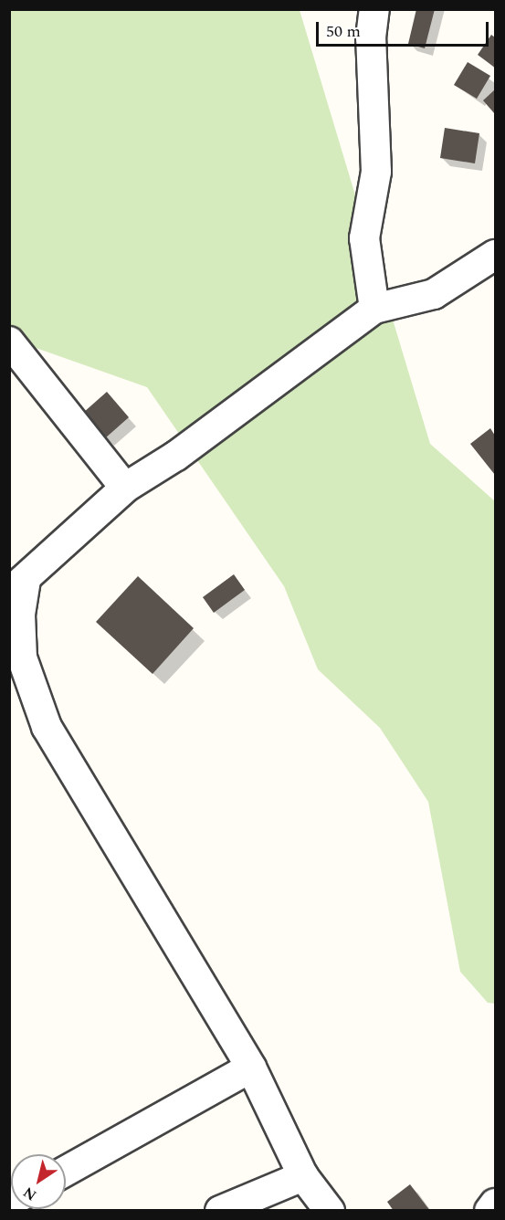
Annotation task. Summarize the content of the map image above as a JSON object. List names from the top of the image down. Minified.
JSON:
{"scale_bar":"50 m","north":"bottom left"}
